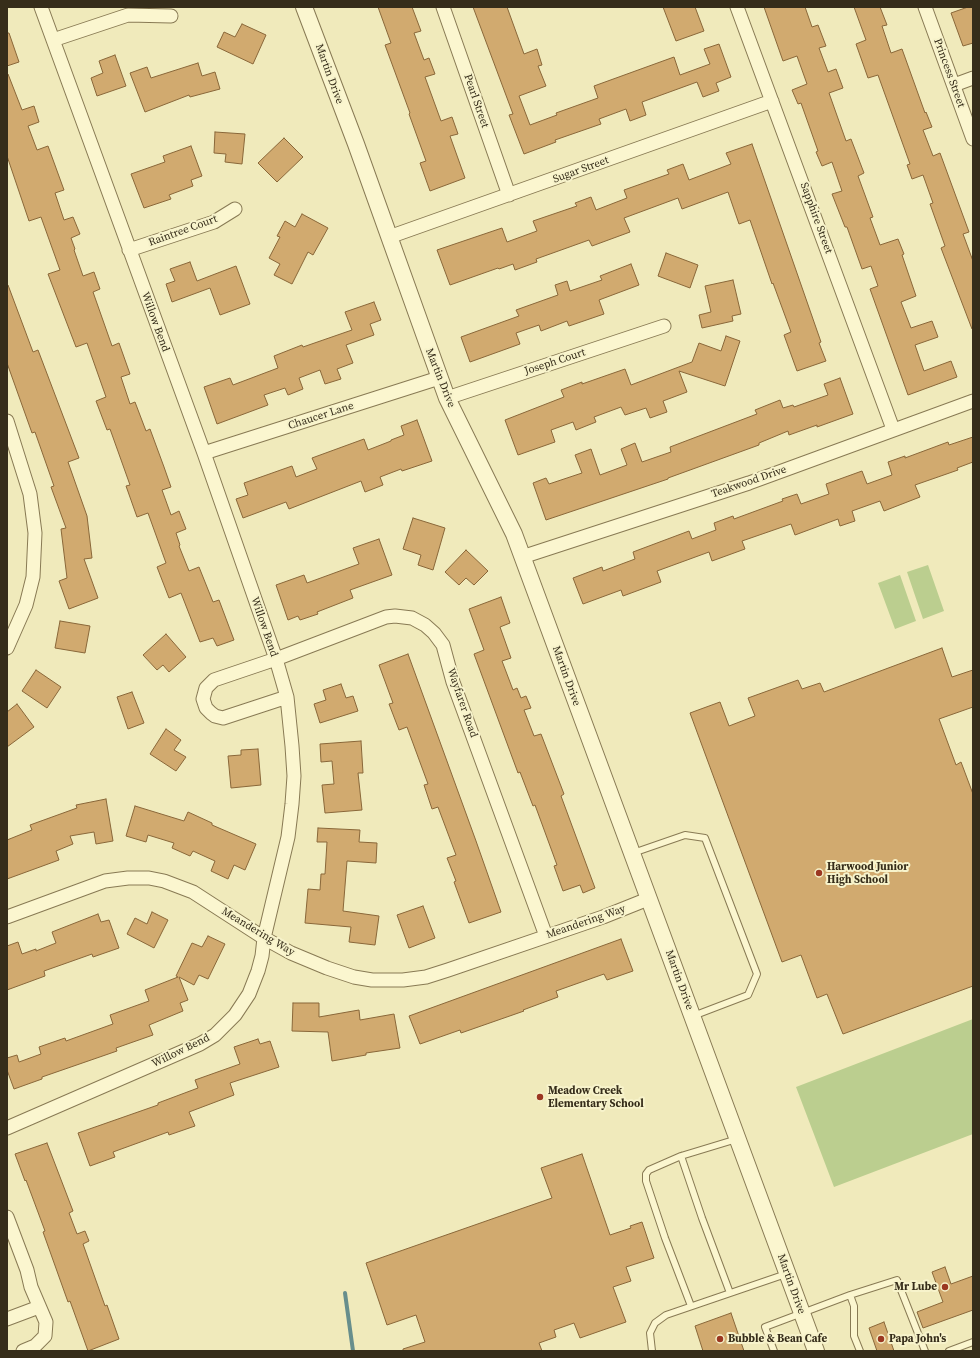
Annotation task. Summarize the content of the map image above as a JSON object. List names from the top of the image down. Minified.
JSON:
{"streets":{"street":["Princess Street","Martin Drive","Pearl Street","Sugar Street","Sapphire Street","Raintree Court","Willow Bend","Joseph Court","Chaucer Lane","Teakwood Drive","Wayfarer Road","Meandering Way"]},"crossings":[["Martin Drive","Sugar Street"],["Martin Drive","Joseph Court"],["Martin Drive","Chaucer Lane"],["Martin Drive","Teakwood Drive"],["Martin Drive","Meandering Way"],["Pearl Street","Sugar Street"],["Sugar Street","Sapphire Street"],["Sapphire Street","Teakwood Drive"],["Raintree Court","Willow Bend"],["Willow Bend","Chaucer Lane"],["Willow Bend","Wayfarer Road"],["Willow Bend","Meandering Way"],["Wayfarer Road","Meandering Way"]],"places":["Harwood Junior High School","Meadow Creek Elementary School","Mr Lube","Bubble & Bean Cafe","Papa John's"]}
